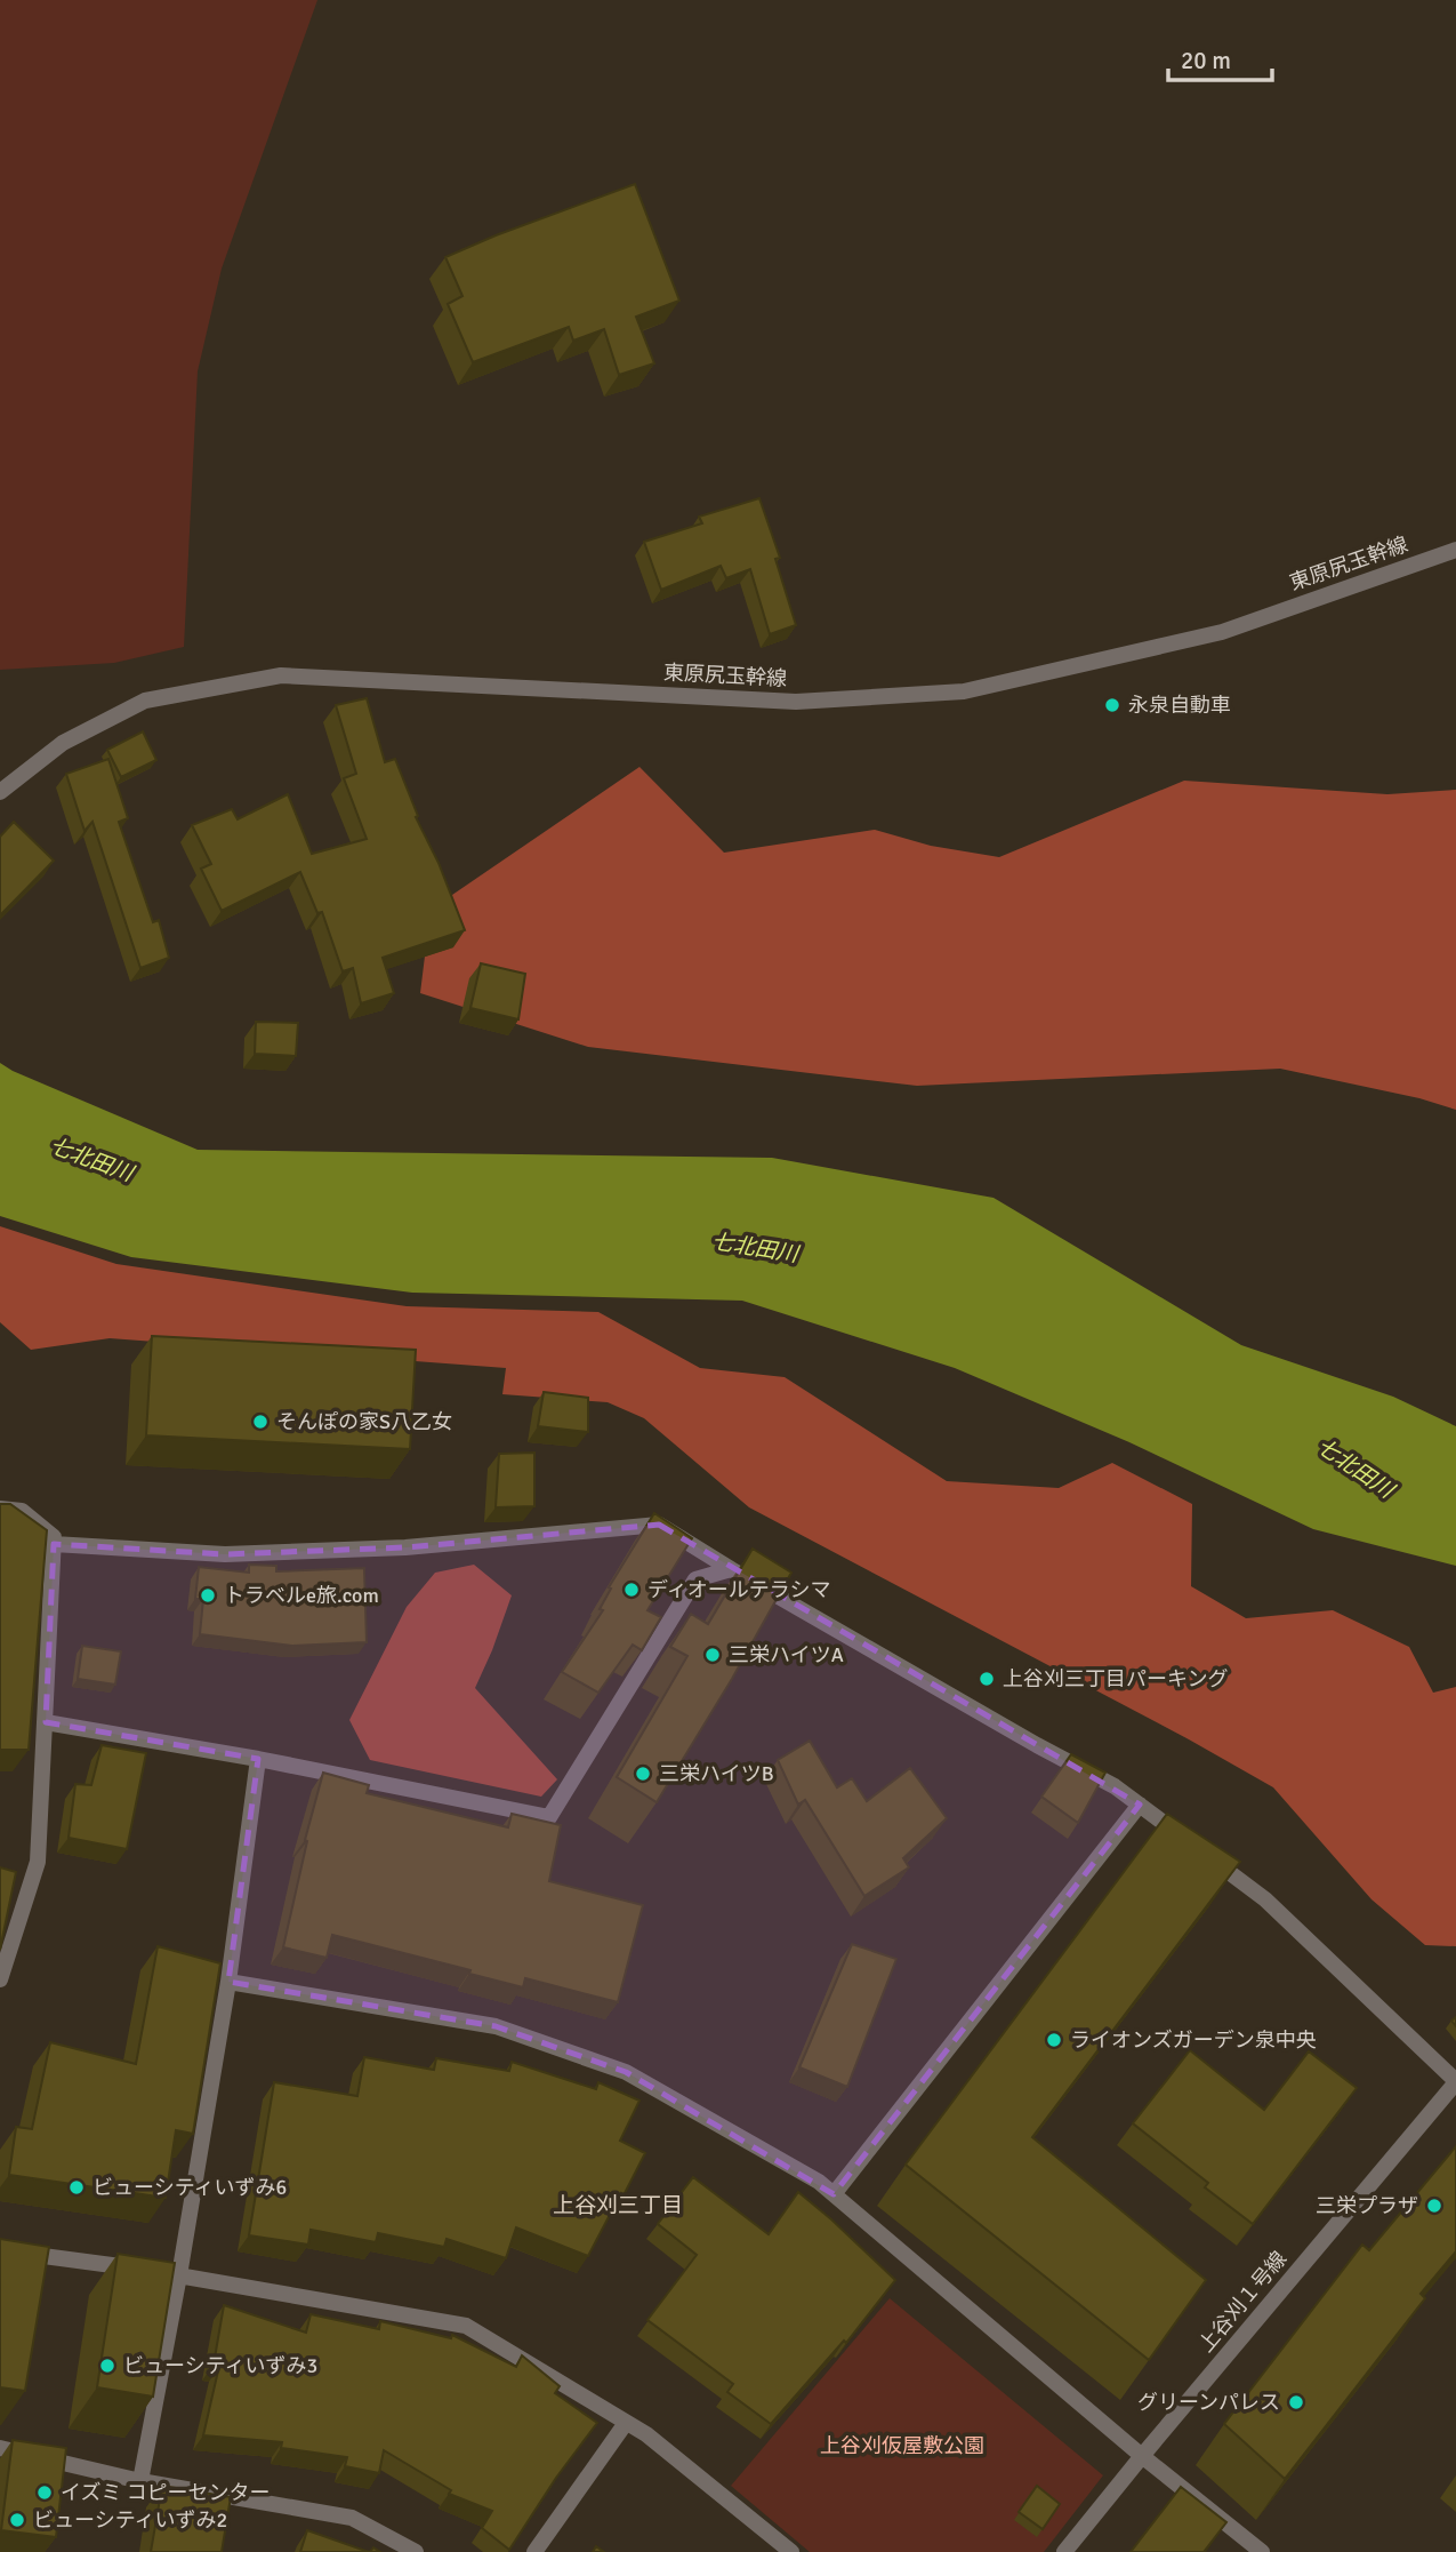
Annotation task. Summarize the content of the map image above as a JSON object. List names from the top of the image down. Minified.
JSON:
{"streets":{"street":["東原尻玉幹線","上谷刈１号線"]},"districts":["上谷刈三丁目"],"water":["七北田川"],"parks":["上谷刈仮屋敷公園"],"places":["永泉自動車","そんぽの家S八乙女","ディオールテラシマ","トラベルe旅.com","三栄ハイツA","上谷刈三丁目パーキング","三栄ハイツB","ライオンズガーデン泉中央","ビューシティいずみ6","三栄プラザ","ビューシティいずみ3","グリーンパレス","イズミ コピーセンター","ビューシティいずみ2"],"scale_bar":"20 m"}
